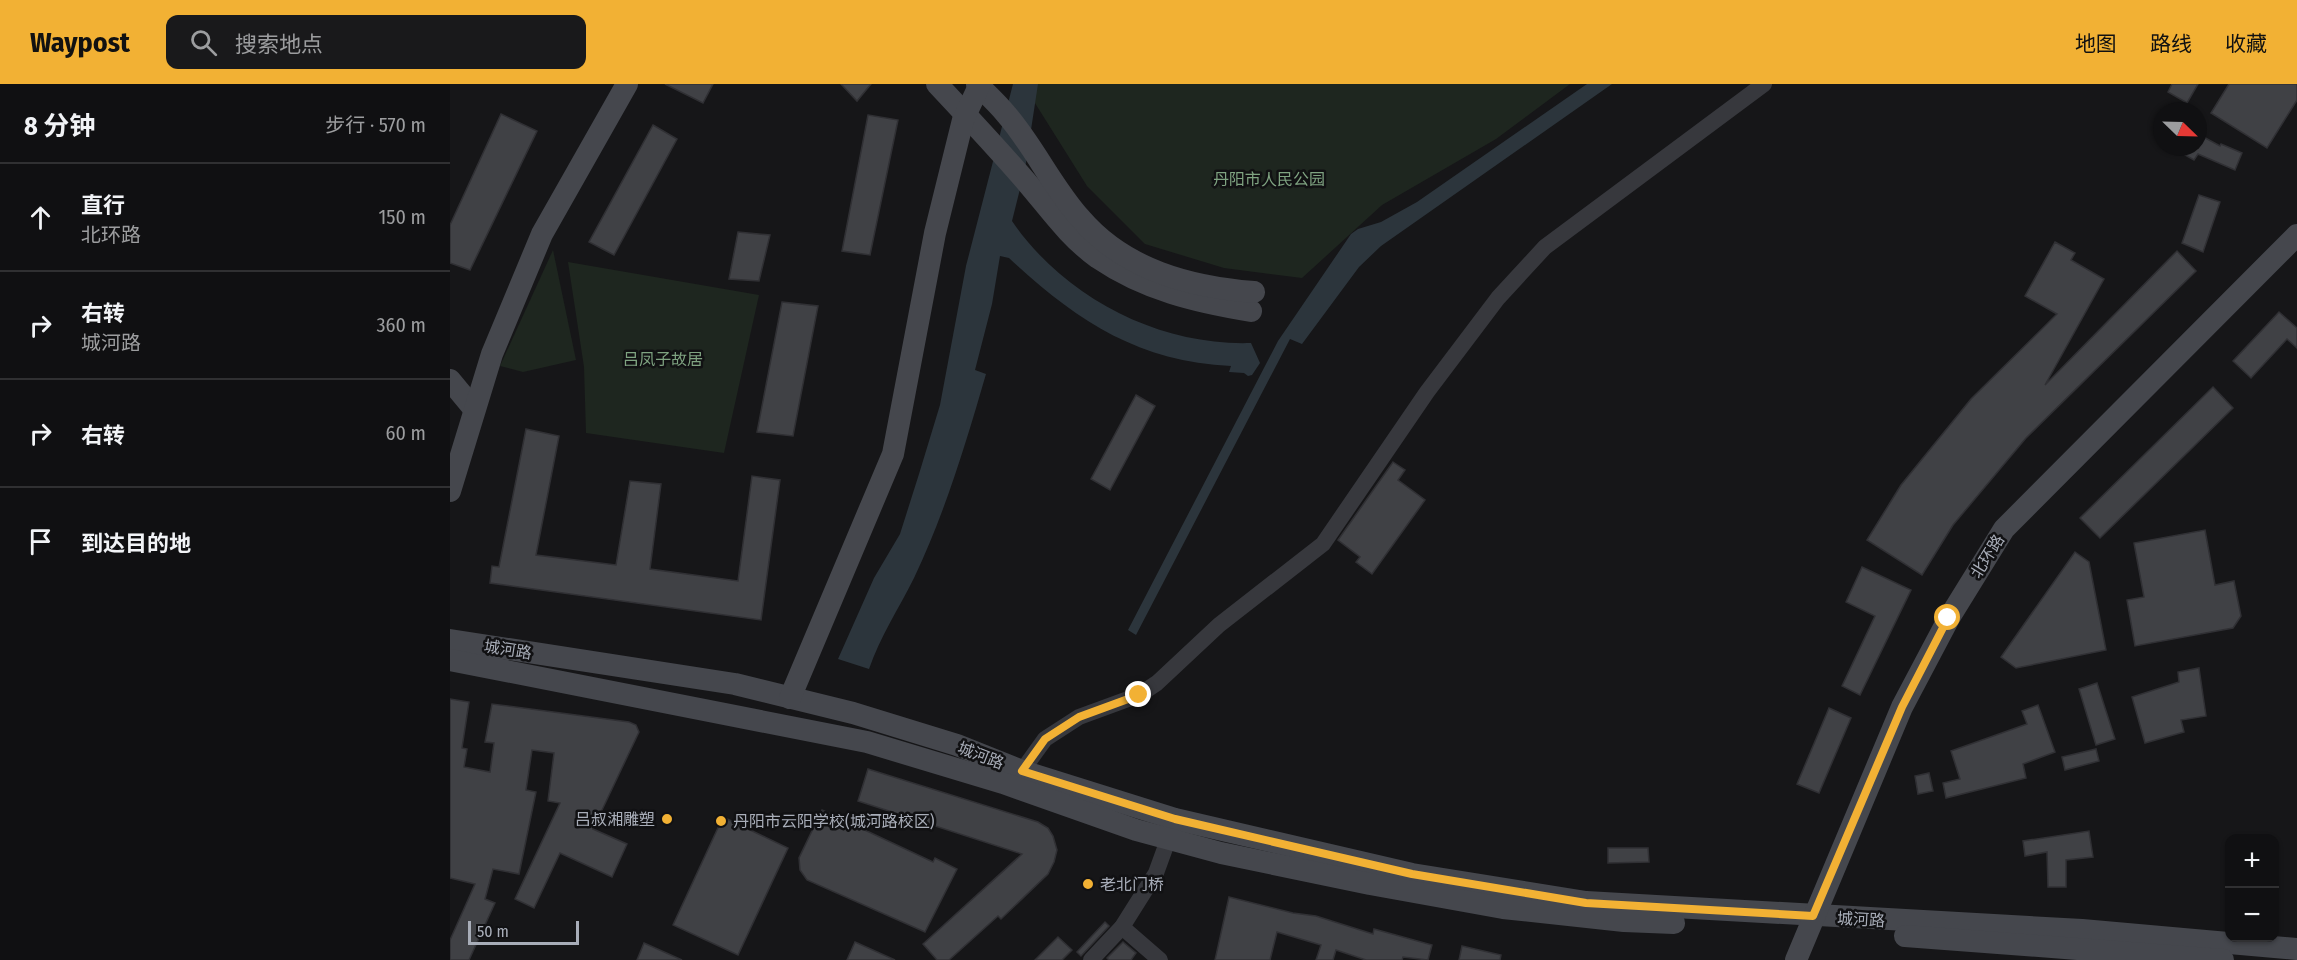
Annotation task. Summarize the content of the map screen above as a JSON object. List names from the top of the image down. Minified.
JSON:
{"streets":{"main road":["北环路","城河路"]},"crossings":[["北环路","城河路"]],"parks":["丹阳市人民公园","吕凤子故居"],"places":["吕叔湘雕塑","丹阳市云阳学校(城河路校区)","老北门桥"],"scale_bar":"50 m","north":"bottom right","page":{"header":"Waypost","search":"搜索地点","nav":["地图","路线","收藏"],"heading":["8 分钟","步行 · 570 m"],"list":[["直行","北环路","150 m"],["右转","城河路","360 m"],["右转","60 m"],"到达目的地"],"map_buttons":["+","−"],"scale":"50 m"}}
